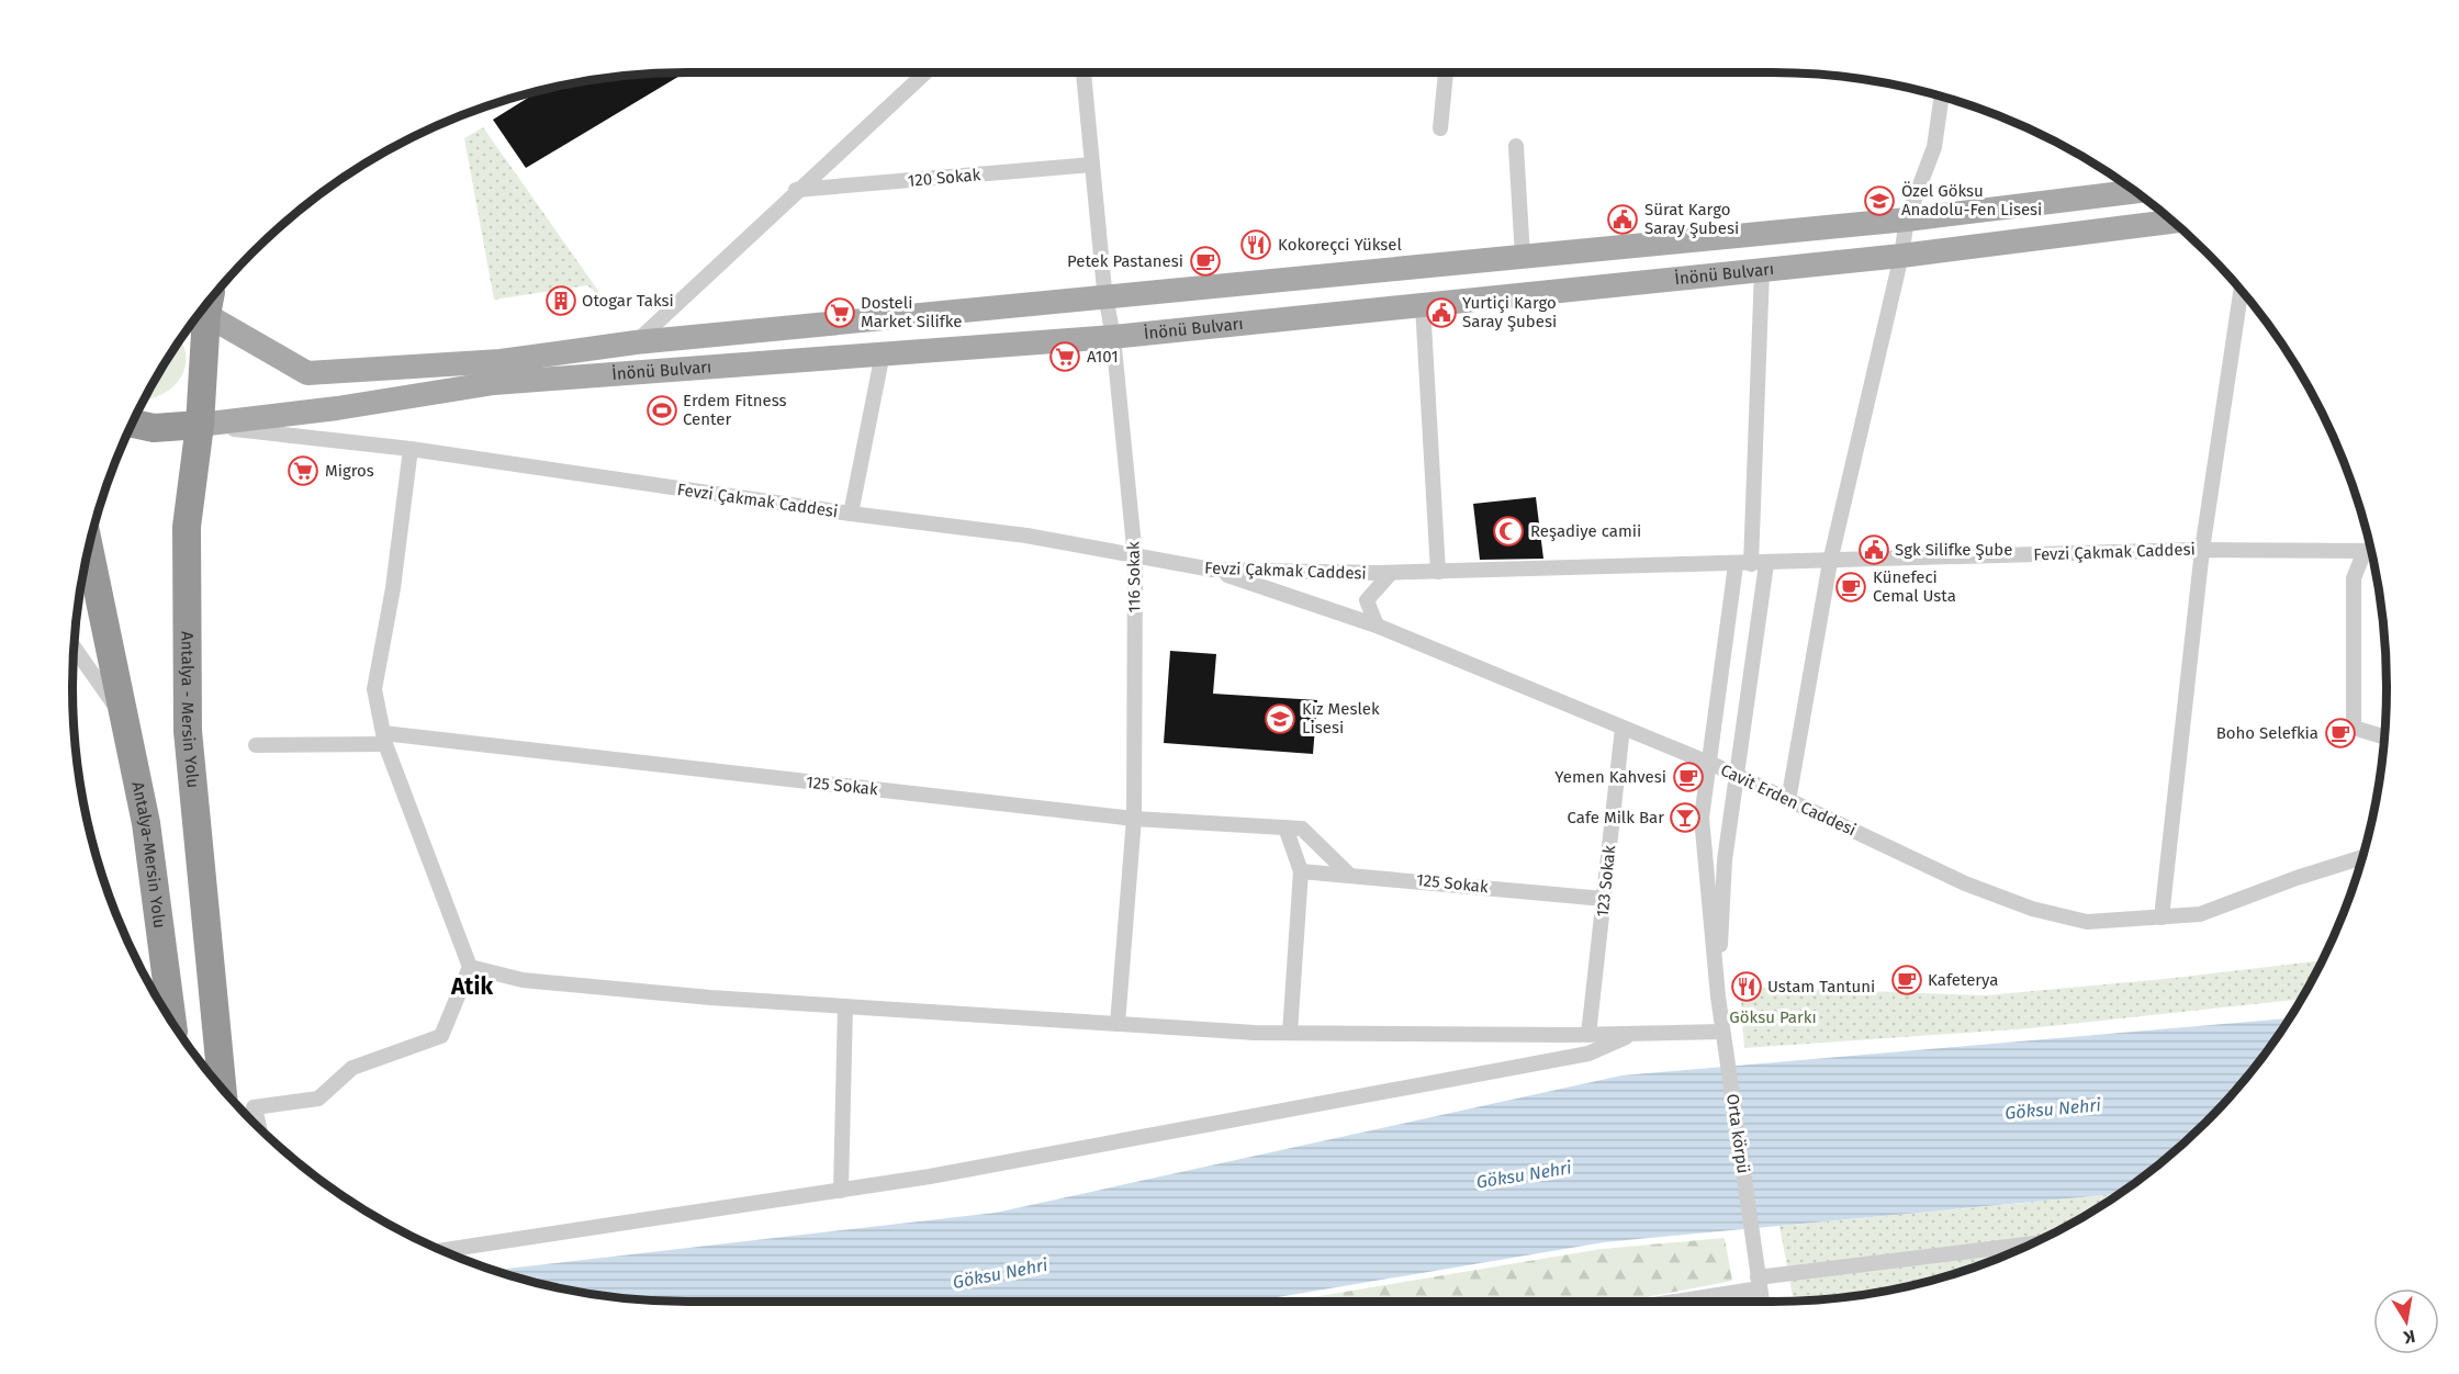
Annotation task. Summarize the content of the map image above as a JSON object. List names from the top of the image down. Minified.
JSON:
{"streets":{"highway":["Antalya - Mersin Yolu","Antalya-Mersin Yolu"],"main road":["İnönü Bulvarı"],"street":["120 Sokak","Fevzi Çakmak Caddesi","116 Sokak","125 Sokak","Cavit Erden Caddesi","123 Sokak","Orta körpü"]},"crossings":[["120 Sokak","116 Sokak"],["İnönü Bulvarı","Fevzi Çakmak Caddesi"],["İnönü Bulvarı","116 Sokak"],["İnönü Bulvarı","Antalya - Mersin Yolu"],["Fevzi Çakmak Caddesi","116 Sokak"],["Fevzi Çakmak Caddesi","Antalya - Mersin Yolu"],["Fevzi Çakmak Caddesi","Cavit Erden Caddesi"],["116 Sokak","125 Sokak"],["125 Sokak","123 Sokak"],["Cavit Erden Caddesi","123 Sokak"]],"districts":["Atik"],"water":["Göksu Nehri"],"parks":["Göksu Parkı"],"places":{"school or university":["Özel Göksu Anadolu-Fen Lisesi","Kız Meslek Lisesi"],"public building":["Sürat Kargo Saray Şubesi","Yurtiçi Kargo Saray Şubesi","Sgk Silifke Şube"],"restaurant":["Kokoreçci Yüksel","Ustam Tantuni"],"cafe":["Petek Pastanesi","Künefeci Cemal Usta","Boho Selefkia","Yemen Kahvesi","Kafeterya"],"building":["Otogar Taksi"],"supermarket":["Dosteli Market Silifke","A101","Migros"],"sports":["Erdem Fitness Center"],"mosque":["Reşadiye camii"],"bar":["Cafe Milk Bar"]},"north":"bottom"}
